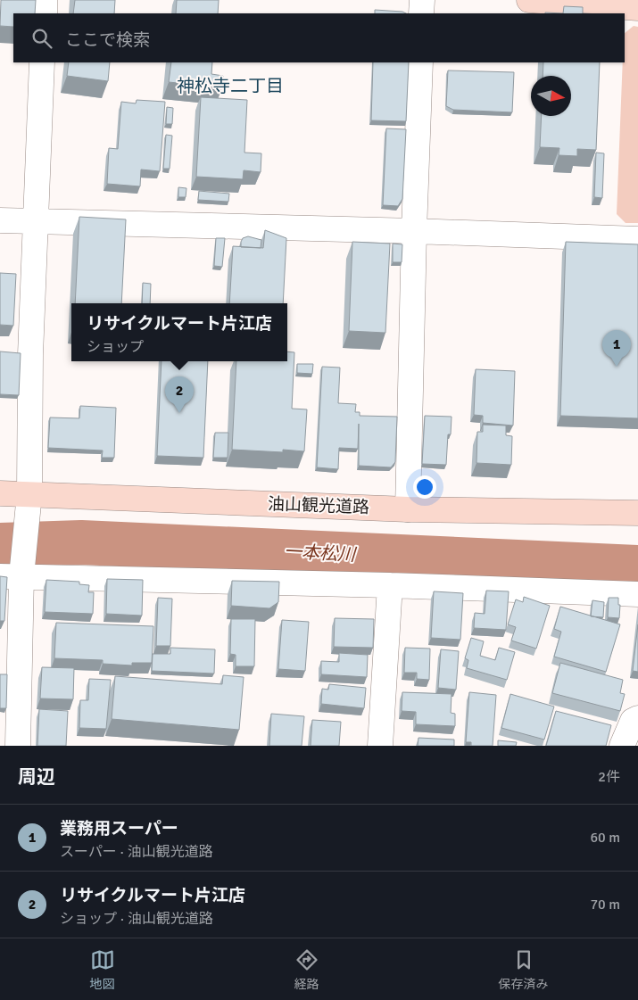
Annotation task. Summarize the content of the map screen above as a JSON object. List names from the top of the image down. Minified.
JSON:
{"streets":{"street":["油山観光道路"]},"districts":["神松寺二丁目"],"water":["一本松川"],"north":"right","page":{"search":"ここで検索","popup":["リサイクルマート片江店","ショップ"],"pins":["1","2"],"heading":["周辺","2件"],"list":[{"mark":"1","name":"業務用スーパー","note":"スーパー · 油山観光道路","value":"60 m"},{"mark":"2","name":"リサイクルマート片江店","note":"ショップ · 油山観光道路","value":"70 m"}],"nav":["地図","経路","保存済み"]}}
